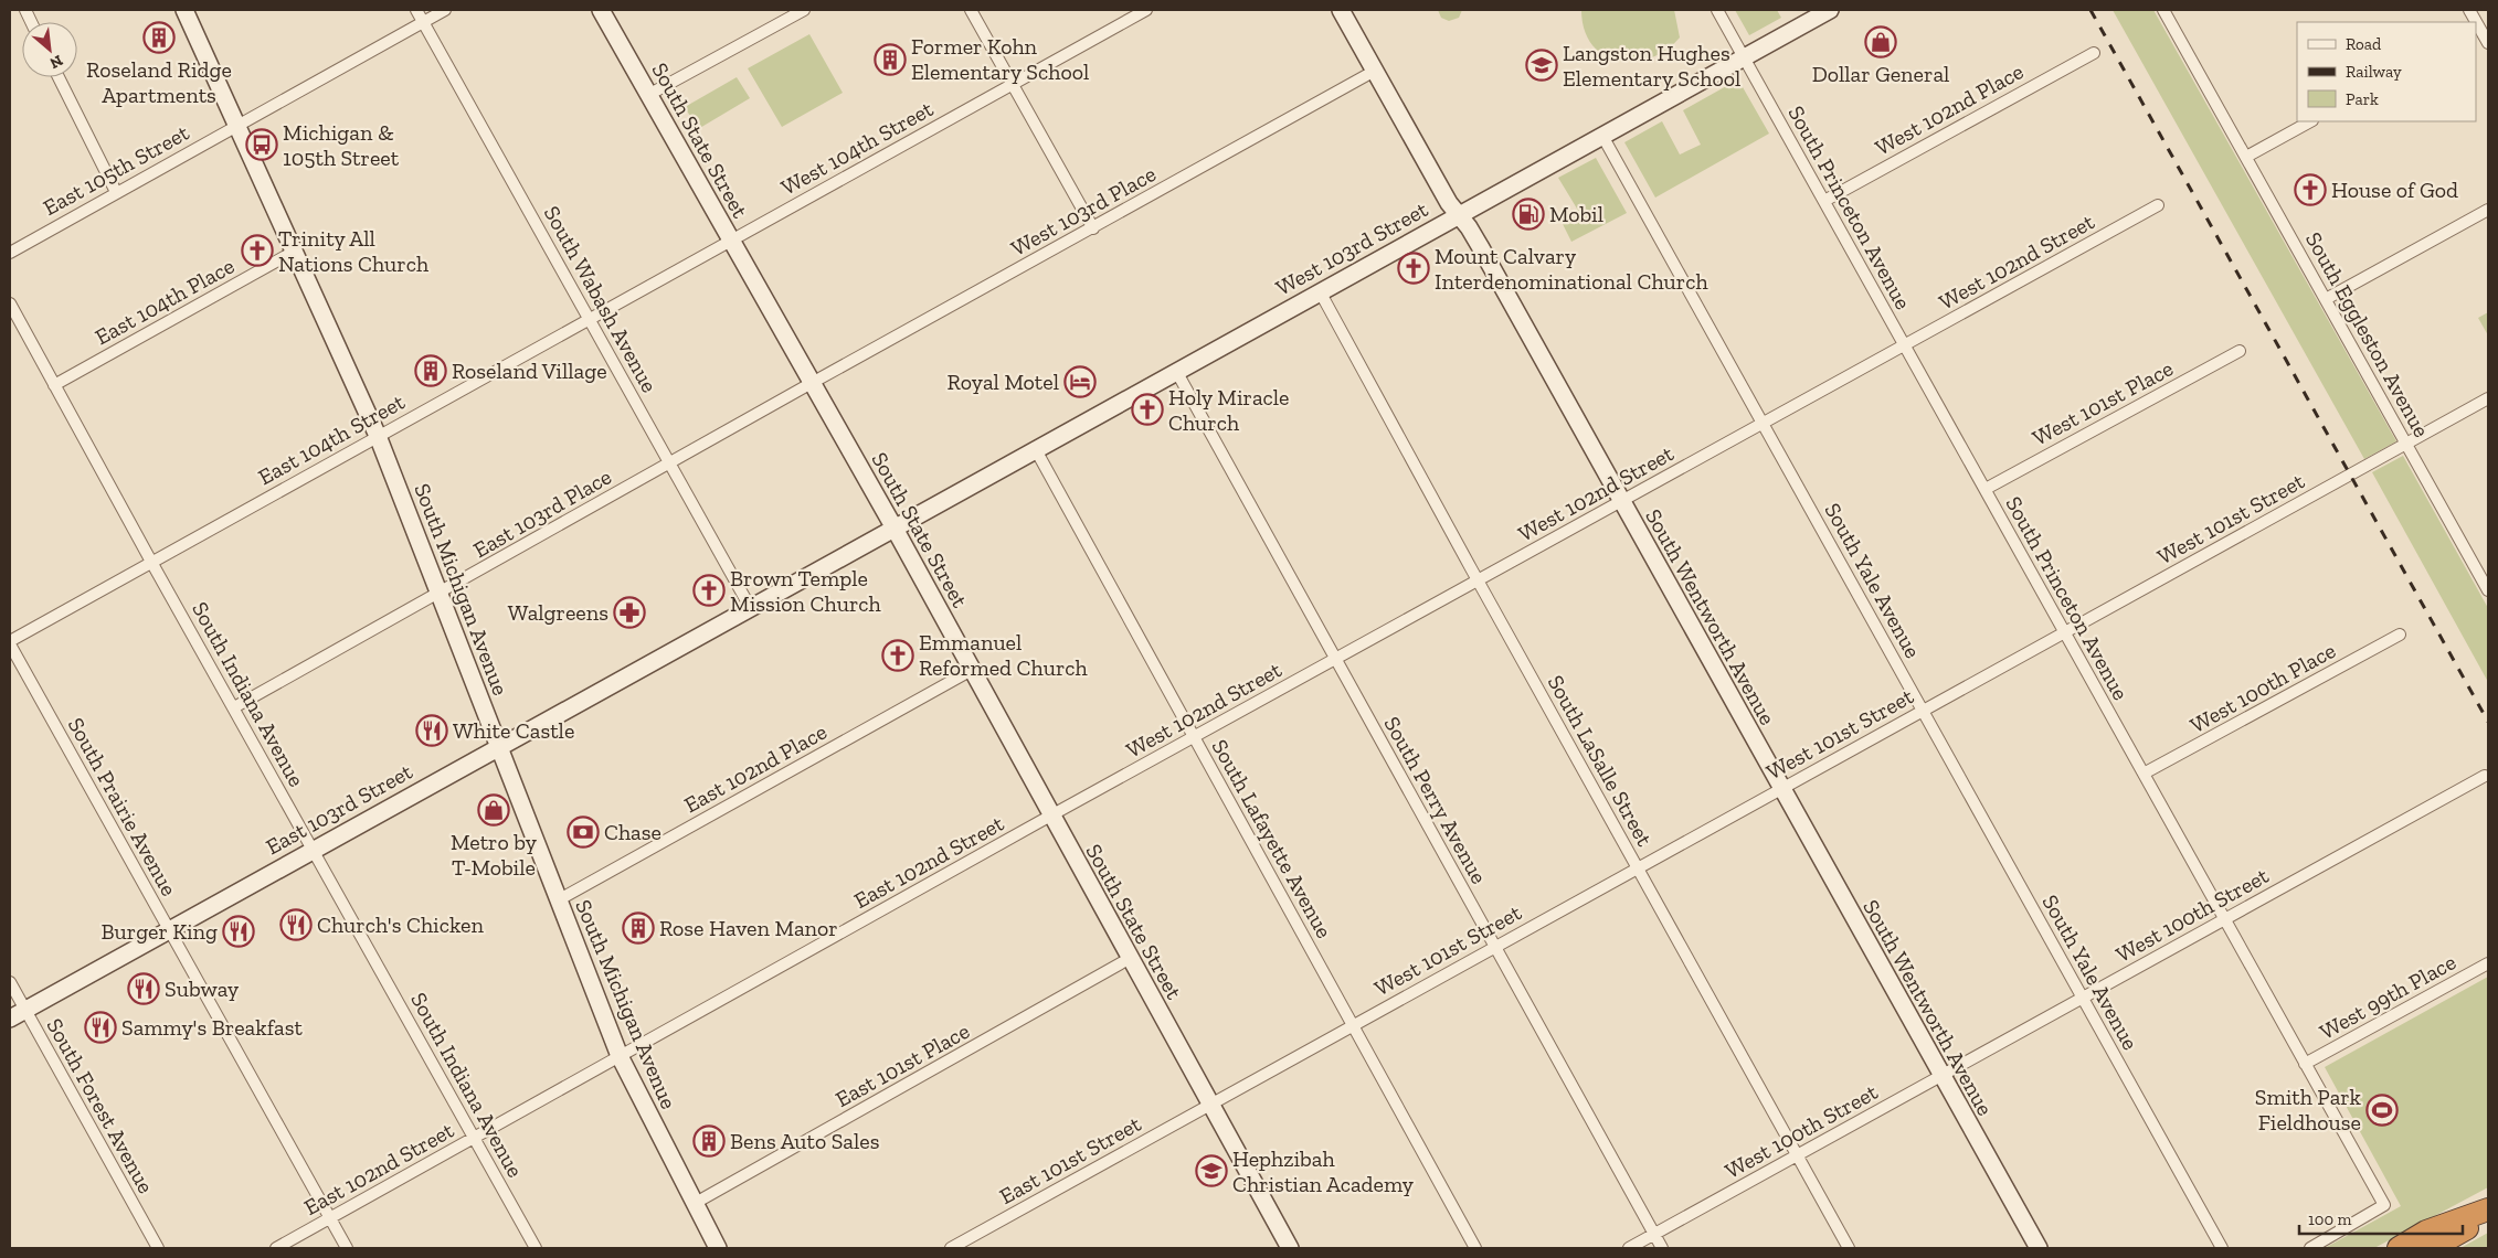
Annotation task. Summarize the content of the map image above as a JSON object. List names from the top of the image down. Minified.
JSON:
{"streets":{"main road":["South State Street","West 103rd Street","South Michigan Avenue","South Wentworth Avenue","East 103rd Street"],"street":["West 102nd Place","West 104th Street","East 105th Street","South Princeton Avenue","West 103rd Place","West 102nd Street","South Wabash Avenue","East 104th Place","South Eggleston Avenue","West 101st Place","East 104th Street","East 103rd Place","West 101st Street","South Yale Avenue","West 100th Place","South Indiana Avenue","South LaSalle Street","East 102nd Place","South Perry Avenue","South Prairie Avenue","South Lafayette Avenue","East 102nd Street","West 100th Street","West 99th Place","East 101st Place","South Forest Avenue","East 101st Street"]},"crossings":[["West 102nd Place","South Princeton Avenue"],["South State Street","West 104th Street"],["South State Street","West 103rd Place"],["South State Street","West 103rd Street"],["South State Street","West 102nd Street"],["South State Street","East 104th Street"],["South State Street","East 103rd Place"],["South State Street","West 101st Street"],["South State Street","East 102nd Place"],["South State Street","East 103rd Street"],["South State Street","East 102nd Street"],["South State Street","East 101st Place"],["South State Street","East 101st Street"],["West 104th Street","East 104th Street"],["East 105th Street","South Wabash Avenue"],["East 105th Street","South Michigan Avenue"],["South Princeton Avenue","West 103rd Street"],["South Princeton Avenue","West 102nd Street"],["South Princeton Avenue","West 101st Place"],["South Princeton Avenue","West 101st Street"],["South Princeton Avenue","West 100th Place"],["South Princeton Avenue","West 100th Street"],["South Princeton Avenue","West 99th Place"],["West 103rd Place","East 103rd Place"],["West 103rd Place","South Wentworth Avenue"],["West 103rd Street","South Yale Avenue"],["West 103rd Street","South Wentworth Avenue"],["West 103rd Street","South LaSalle Street"],["West 103rd Street","South Perry Avenue"],["West 103rd Street","East 103rd Street"],["West 103rd Street","South Lafayette Avenue"],["West 102nd Street","South Yale Avenue"],["West 102nd Street","South Wentworth Avenue"],["West 102nd Street","South LaSalle Street"],["West 102nd Street","South Perry Avenue"],["West 102nd Street","South Lafayette Avenue"],["West 102nd Street","East 102nd Street"],["South Wabash Avenue","East 104th Street"],["South Wabash Avenue","East 103rd Place"],["South Wabash Avenue","East 103rd Street"],["East 104th Place","South Michigan Avenue"],["East 104th Place","South Indiana Avenue"],["South Eggleston Avenue","West 101st Street"],["East 104th Street","South Michigan Avenue"],["East 104th Street","South Indiana Avenue"],["East 104th Street","South Prairie Avenue"],["East 103rd Place","South Michigan Avenue"],["East 103rd Place","South Indiana Avenue"],["West 101st Street","South Yale Avenue"],["West 101st Street","South Wentworth Avenue"],["West 101st Street","South LaSalle Street"],["West 101st Street","South Perry Avenue"],["West 101st Street","South Lafayette Avenue"],["West 101st Street","East 101st Street"],["South Yale Avenue","West 100th Street"],["South Michigan Avenue","East 102nd Place"],["South Michigan Avenue","East 103rd Street"],["South Michigan Avenue","East 102nd Street"],["South Michigan Avenue","East 101st Place"],["South Wentworth Avenue","West 100th Street"],["South Indiana Avenue","East 103rd Street"],["South Indiana Avenue","East 102nd Street"],["South LaSalle Street","West 100th Street"],["South Perry Avenue","West 100th Street"],["South Prairie Avenue","East 103rd Street"],["South Prairie Avenue","East 102nd Street"],["East 103rd Street","South Forest Avenue"]],"places":{"building":["Roseland Ridge Apartments","Former Kohn Elementary School","Roseland Village","Rose Haven Manor","Bens Auto Sales"],"shop":["Dollar General","Metro by T-Mobile"],"school or university":["Langston Hughes Elementary School","Hephzibah Christian Academy"],"bus stop":["Michigan & 105th Street"],"church":["House of God","Trinity All Nations Church","Mount Calvary Interdenominational Church","Holy Miracle Church","Brown Temple Mission Church","Emmanuel Reformed Church"],"fuel station":["Mobil"],"hotel":["Royal Motel"],"pharmacy":["Walgreens"],"restaurant":["White Castle","Church's Chicken","Burger King","Subway","Sammy's Breakfast"],"bank":["Chase"],"sports":["Smith Park Fieldhouse"]},"legend":["Road","Railway","Park"],"scale_bar":"100 m","north":"bottom right"}
